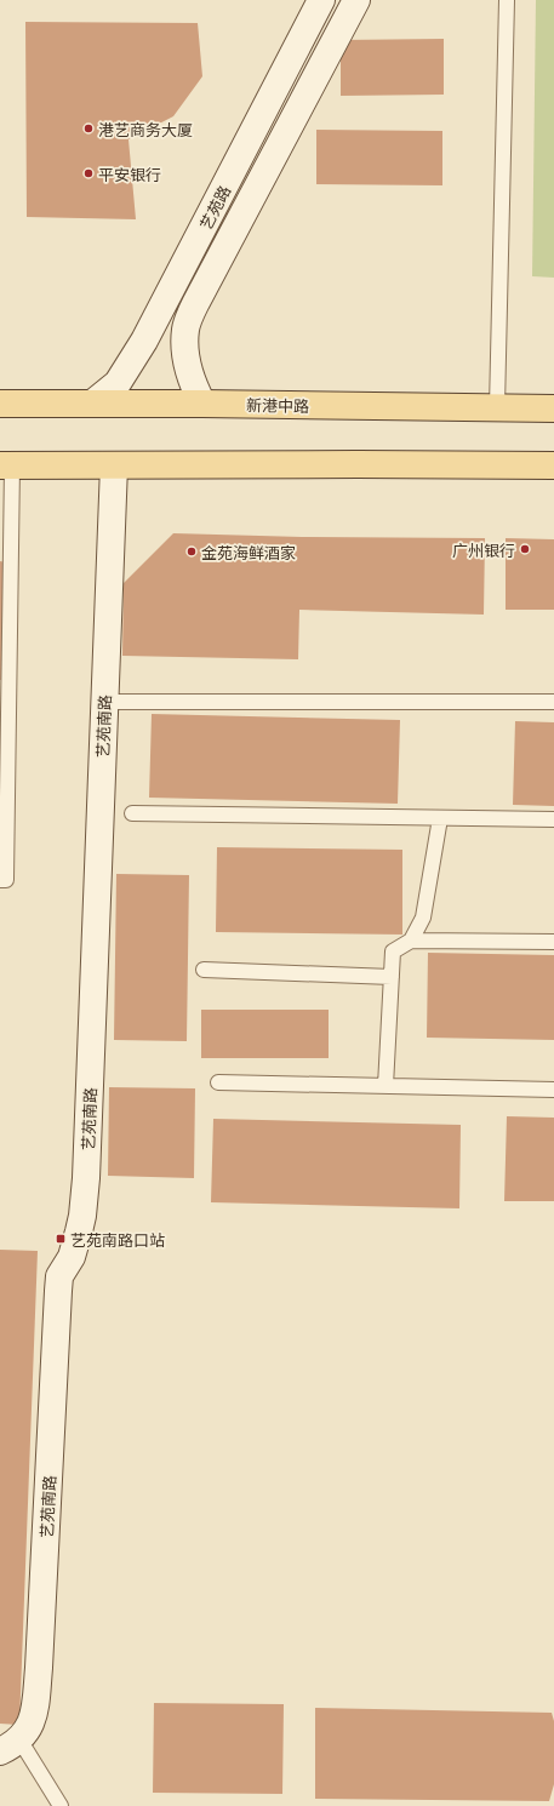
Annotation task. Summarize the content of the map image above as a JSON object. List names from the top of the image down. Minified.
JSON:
{"streets":{"main road":["新港中路"],"street":["艺苑路","艺苑南路"]},"crossings":[["艺苑路","新港中路"]],"places":{"other":["港艺商务大厦","平安银行","广州银行","金苑海鲜酒家"],"transit":["艺苑南路口站"]}}
